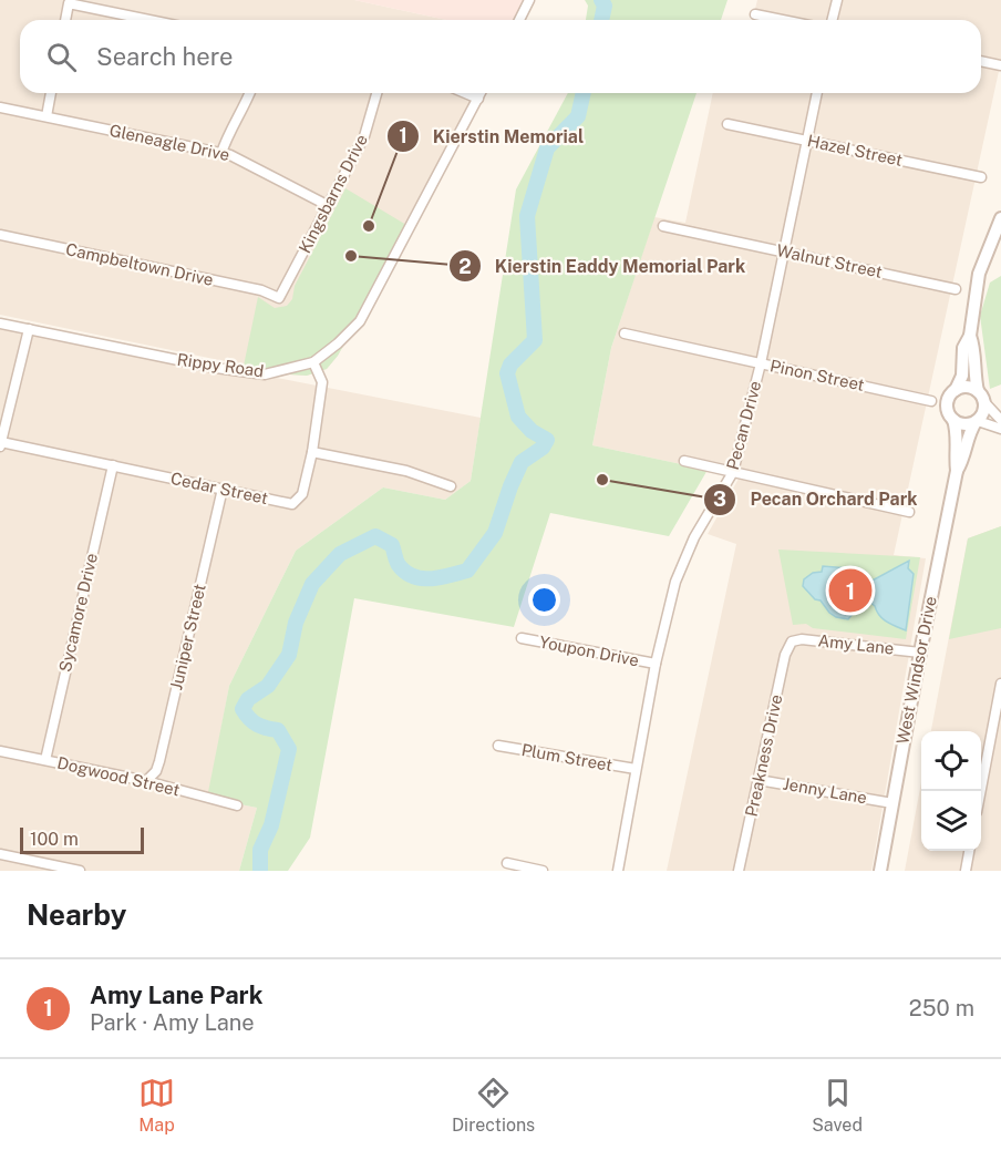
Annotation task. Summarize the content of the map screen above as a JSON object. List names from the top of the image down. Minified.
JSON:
{"streets":{"street":["Gleneagle Drive","Hazel Street","Kingsbarns Drive","Walnut Street","Campbeltown Drive","Rippy Road","Pinon Street","Pecan Drive","Cedar Street","Sycamore Drive","Juniper Street","Amy Lane","Youpon Drive","West Windsor Drive","Preakness Drive","Plum Street","Dogwood Street","Jenny Lane"]},"crossings":[["Gleneagle Drive","Kingsbarns Drive"],["Hazel Street","Pecan Drive"],["Kingsbarns Drive","Campbeltown Drive"],["Walnut Street","Pecan Drive"],["Rippy Road","Cedar Street"],["Pinon Street","Pecan Drive"],["Pecan Drive","Youpon Drive"],["Pecan Drive","Plum Street"],["Cedar Street","Sycamore Drive"],["Cedar Street","Juniper Street"],["Sycamore Drive","Dogwood Street"],["Juniper Street","Dogwood Street"],["Amy Lane","West Windsor Drive"],["Amy Lane","Preakness Drive"],["West Windsor Drive","Jenny Lane"],["Preakness Drive","Jenny Lane"]],"places":["Kierstin Memorial","Kierstin Eaddy Memorial Park","Pecan Orchard Park"],"scale_bar":"100 m","page":{"search":"Search here","pins":"1","scale":"100 m","heading":"Nearby","list":[{"mark":"1","name":"Amy Lane Park","note":"Park · Amy Lane","value":"250 m"}],"nav":["Map","Directions","Saved"]}}
